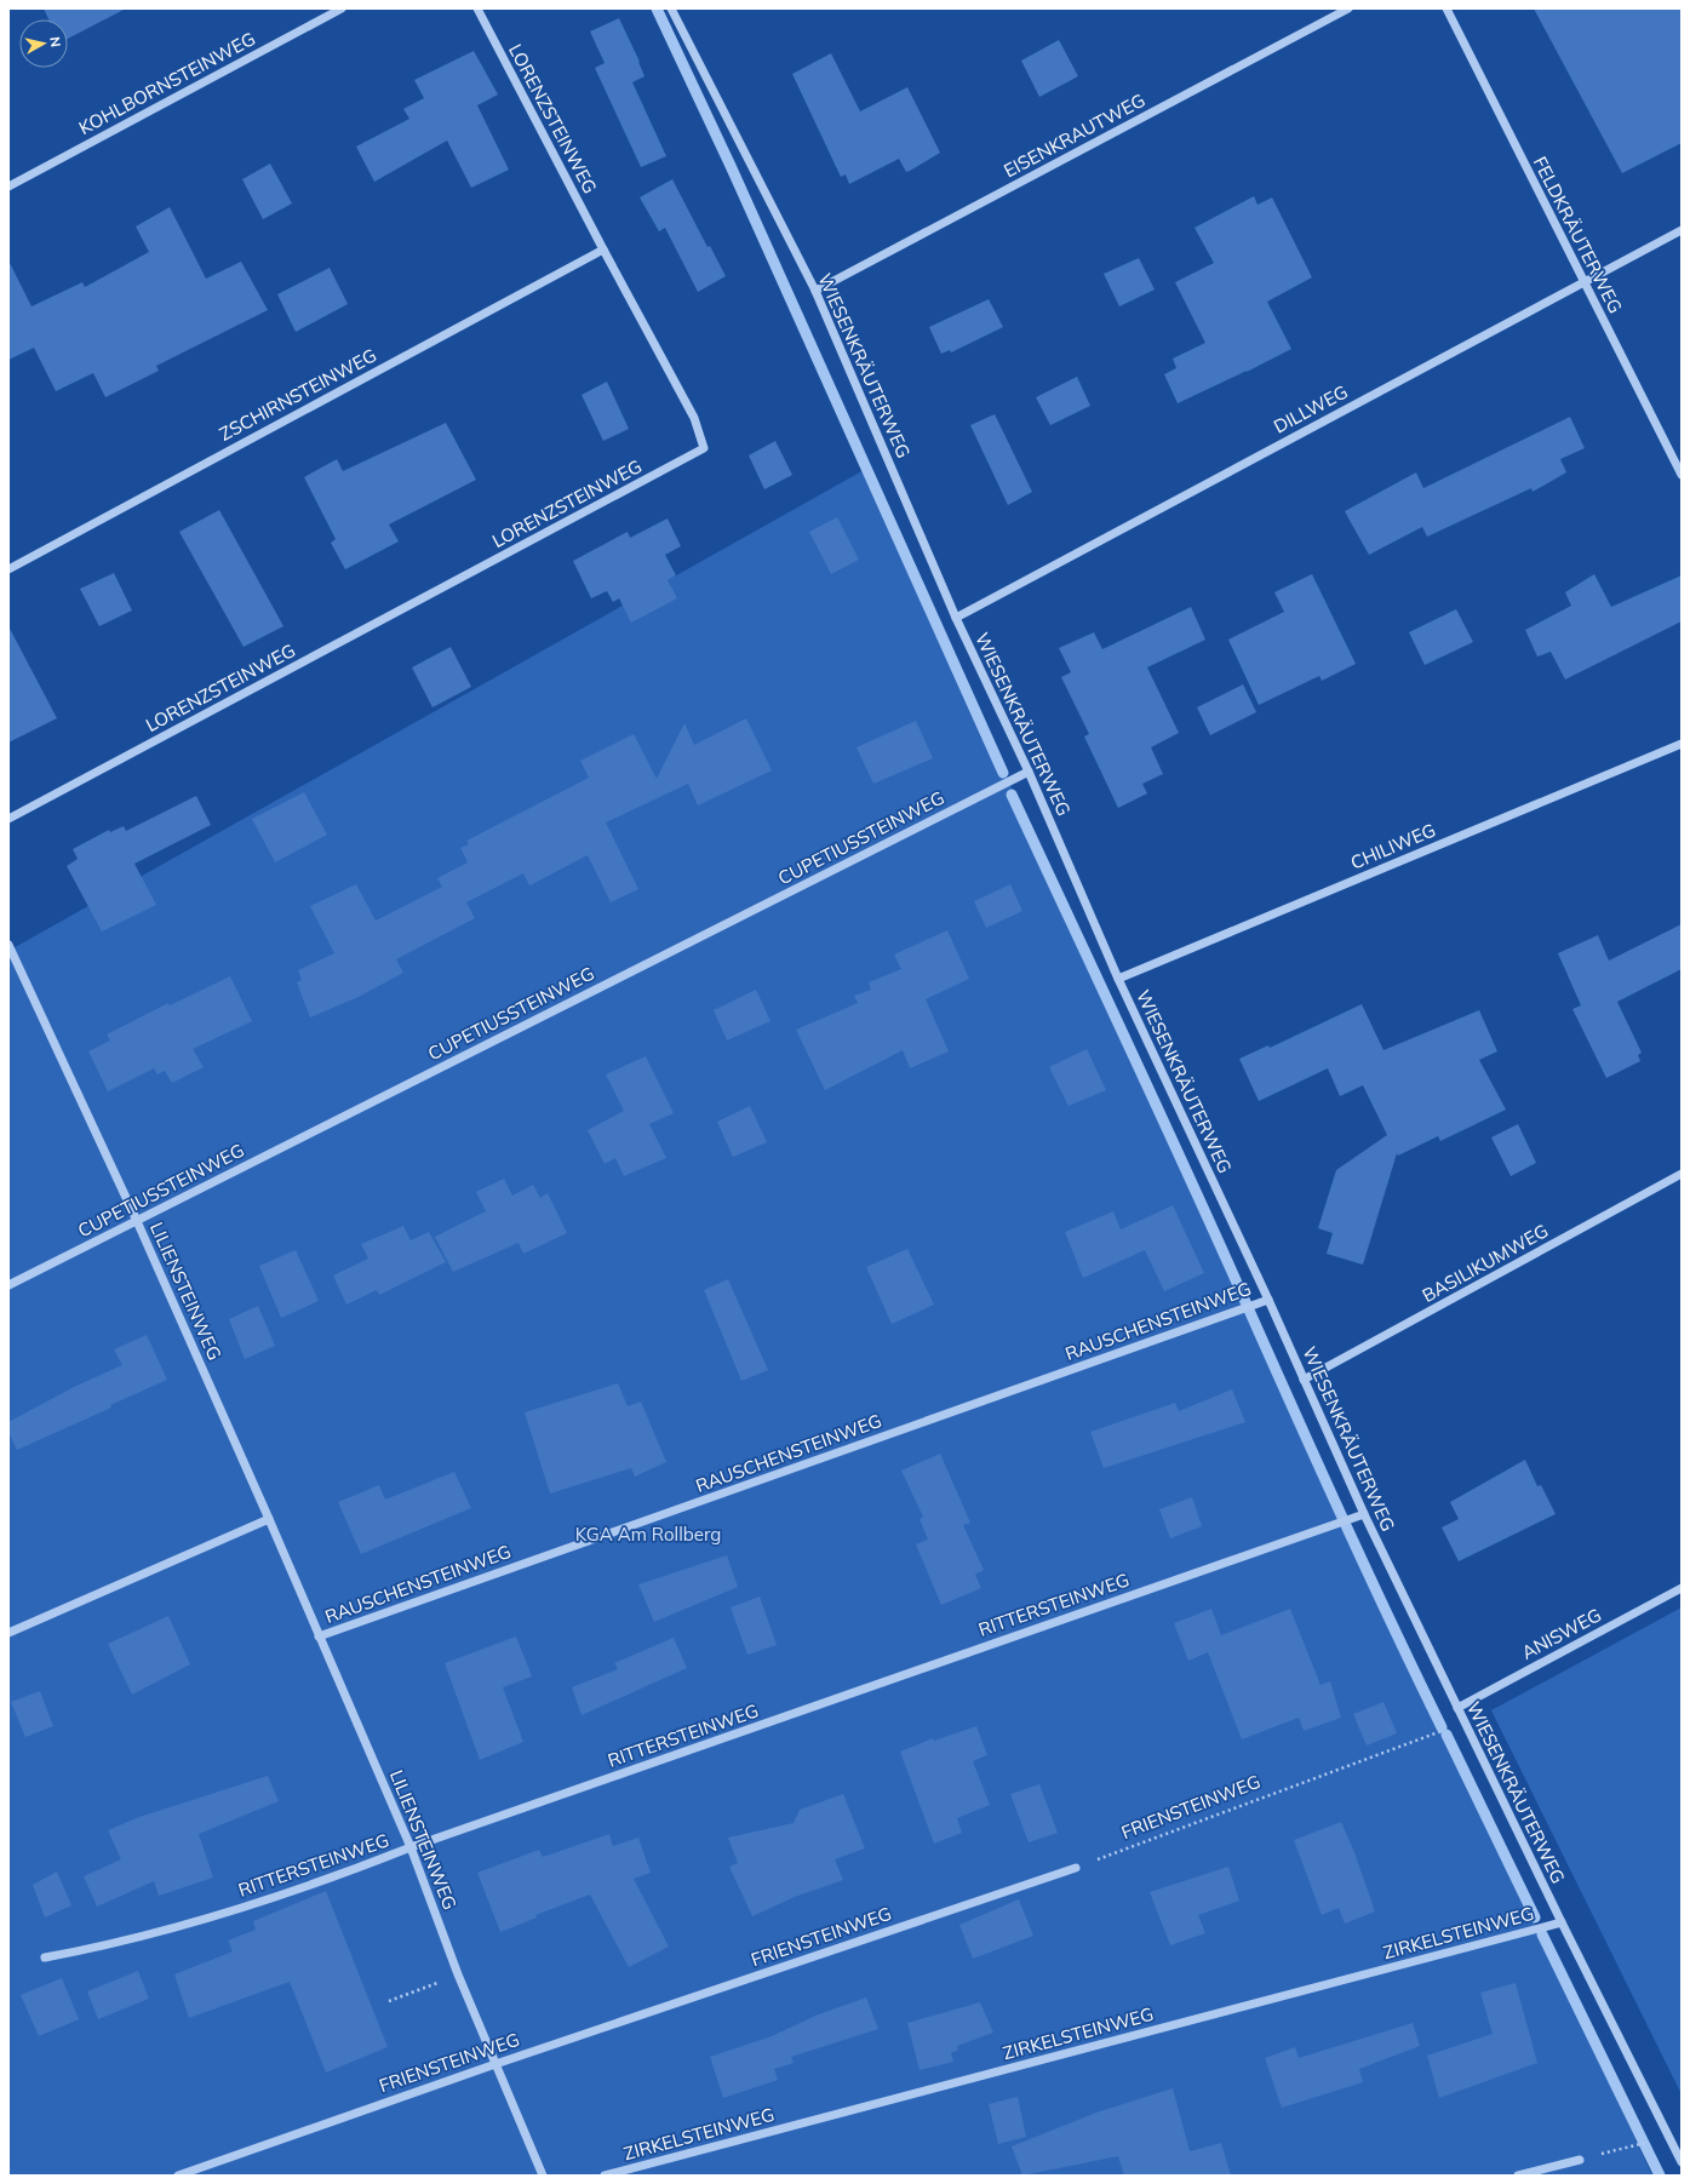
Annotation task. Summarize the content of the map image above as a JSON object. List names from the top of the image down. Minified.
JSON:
{"streets":{"lane":["KOHLBORNSTEINWEG","LORENZSTEINWEG","EISENKRAUTWEG","FELDKRÄUTERWEG","WIESENKRÄUTERWEG","ZSCHIRNSTEINWEG","DILLWEG","CUPETIUSSTEINWEG","CHILIWEG","BASILIKUMWEG","LILIENSTEINWEG","RAUSCHENSTEINWEG","RITTERSTEINWEG","ANISWEG","FRIENSTEINWEG","ZIRKELSTEINWEG"]},"crossings":[["LORENZSTEINWEG","ZSCHIRNSTEINWEG"],["EISENKRAUTWEG","WIESENKRÄUTERWEG"],["FELDKRÄUTERWEG","DILLWEG"],["WIESENKRÄUTERWEG","DILLWEG"],["WIESENKRÄUTERWEG","CUPETIUSSTEINWEG"],["WIESENKRÄUTERWEG","CHILIWEG"],["WIESENKRÄUTERWEG","BASILIKUMWEG"],["WIESENKRÄUTERWEG","RAUSCHENSTEINWEG"],["WIESENKRÄUTERWEG","RITTERSTEINWEG"],["WIESENKRÄUTERWEG","ANISWEG"],["WIESENKRÄUTERWEG","FRIENSTEINWEG"],["WIESENKRÄUTERWEG","ZIRKELSTEINWEG"],["CUPETIUSSTEINWEG","LILIENSTEINWEG"],["LILIENSTEINWEG","RAUSCHENSTEINWEG"],["LILIENSTEINWEG","RITTERSTEINWEG"],["LILIENSTEINWEG","FRIENSTEINWEG"],["ANISWEG","FRIENSTEINWEG"]],"parks":["KGA Am Rollberg"],"north":"right"}
